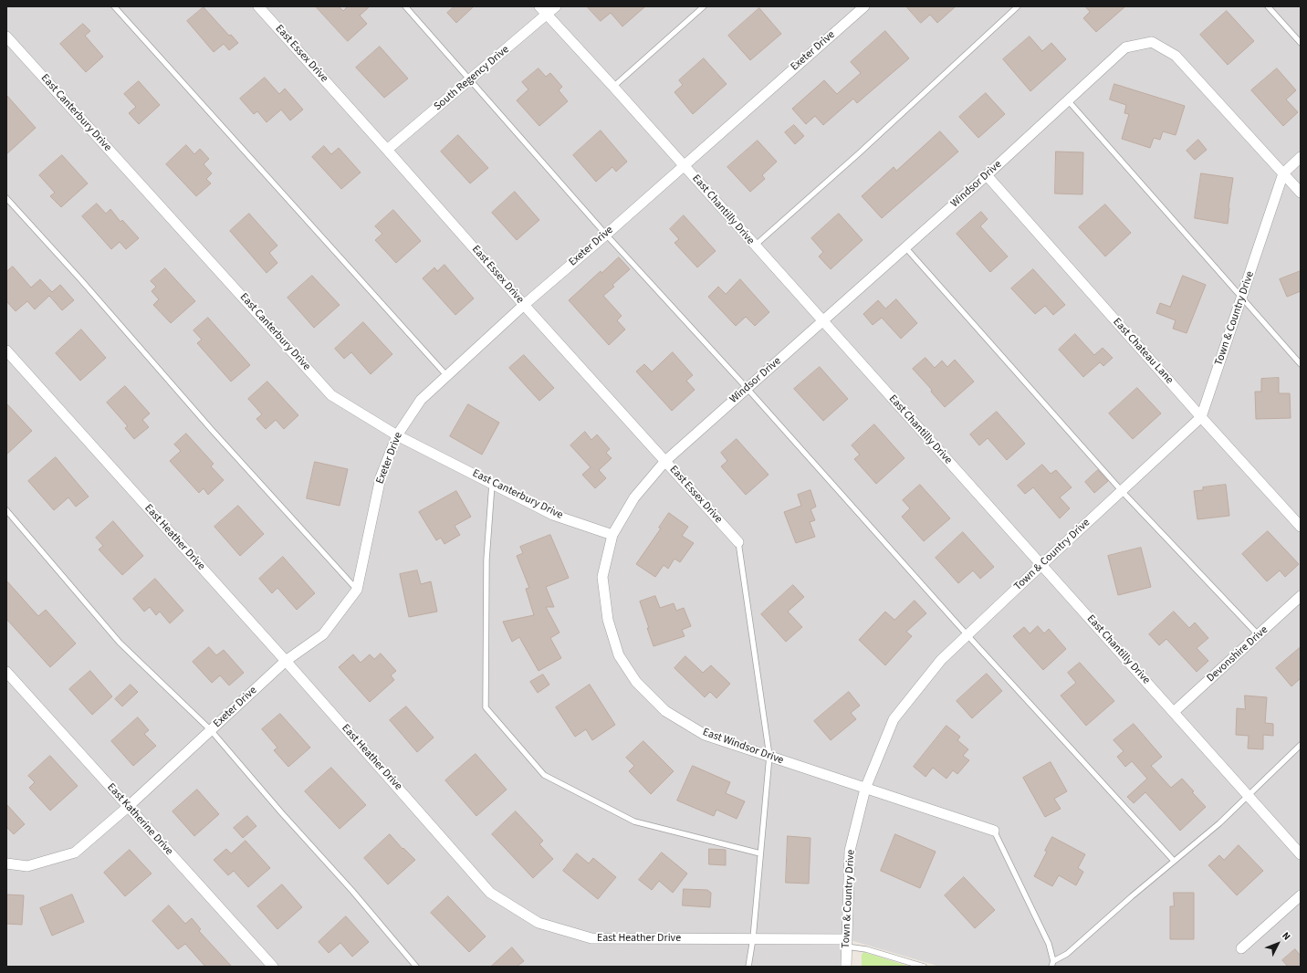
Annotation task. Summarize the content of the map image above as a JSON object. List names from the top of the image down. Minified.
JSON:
{"streets":{"street":["Exeter Drive","East Essex Drive","South Regency Drive","East Canterbury Drive","Windsor Drive","East Chantilly Drive","Town & Country Drive","East Chateau Lane","East Heather Drive","Devonshire Drive","East Windsor Drive","East Katherine Drive"]},"crossings":[["Exeter Drive","East Essex Drive"],["Exeter Drive","East Canterbury Drive"],["Exeter Drive","East Chantilly Drive"],["Exeter Drive","East Heather Drive"],["Exeter Drive","East Katherine Drive"],["East Essex Drive","South Regency Drive"],["East Essex Drive","Windsor Drive"],["East Essex Drive","East Windsor Drive"],["South Regency Drive","East Chantilly Drive"],["East Canterbury Drive","East Windsor Drive"],["Windsor Drive","East Chantilly Drive"],["Windsor Drive","Town & Country Drive"],["Windsor Drive","East Chateau Lane"],["Windsor Drive","East Windsor Drive"],["East Chantilly Drive","Town & Country Drive"],["East Chantilly Drive","Devonshire Drive"],["Town & Country Drive","East Chateau Lane"],["Town & Country Drive","East Heather Drive"],["Town & Country Drive","East Windsor Drive"]],"north":"top right"}
